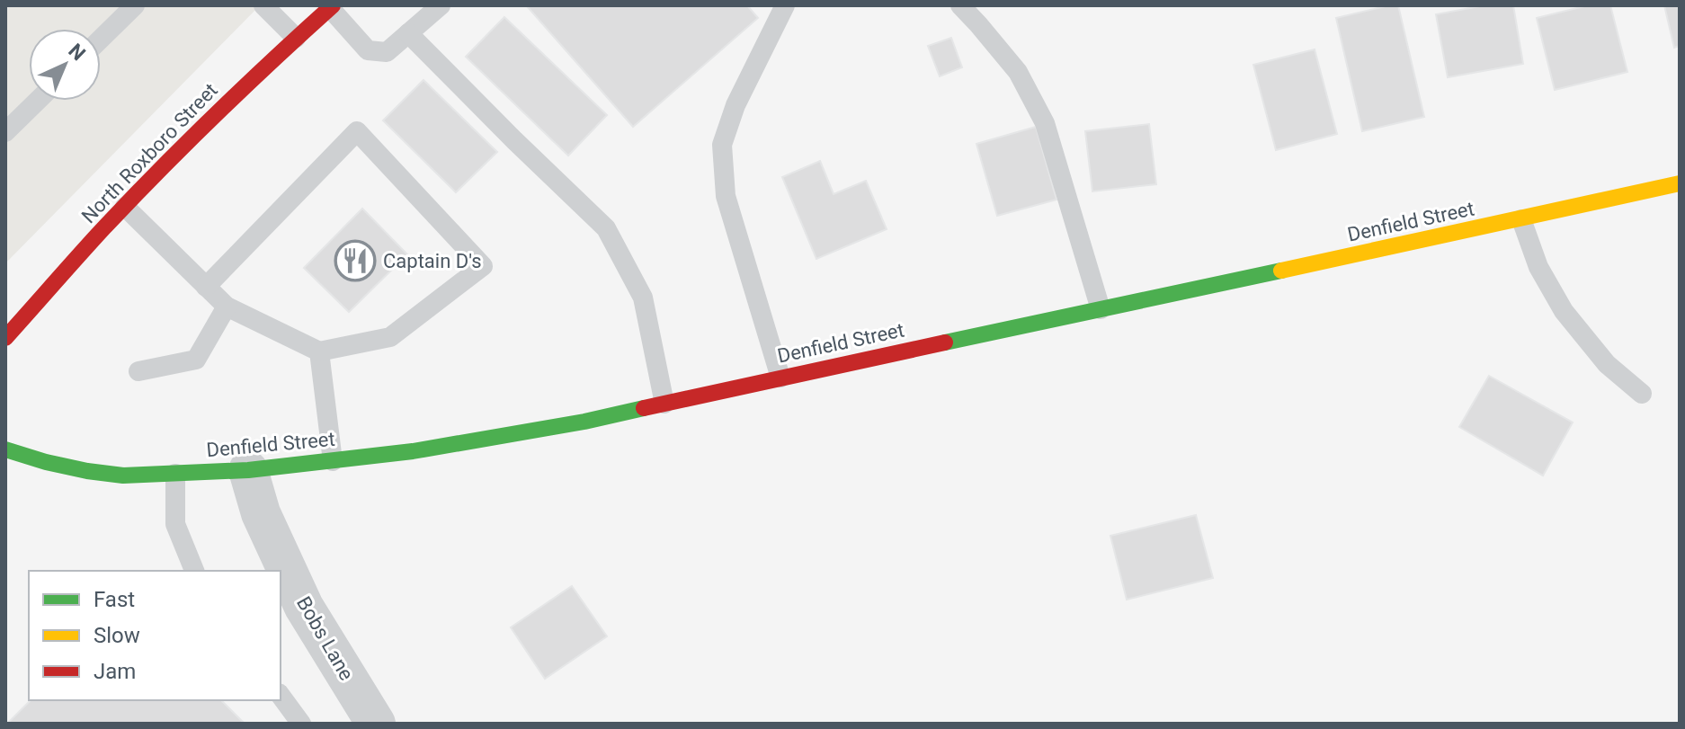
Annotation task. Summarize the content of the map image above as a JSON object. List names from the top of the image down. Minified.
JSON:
{"streets":{"street":["North Roxboro Street","Denfield Street","Bobs Lane"]},"crossings":[["Denfield Street","Bobs Lane"]],"places":{"restaurant":["Captain D's"]},"legend":["Fast","Slow","Jam"],"north":"top right"}
